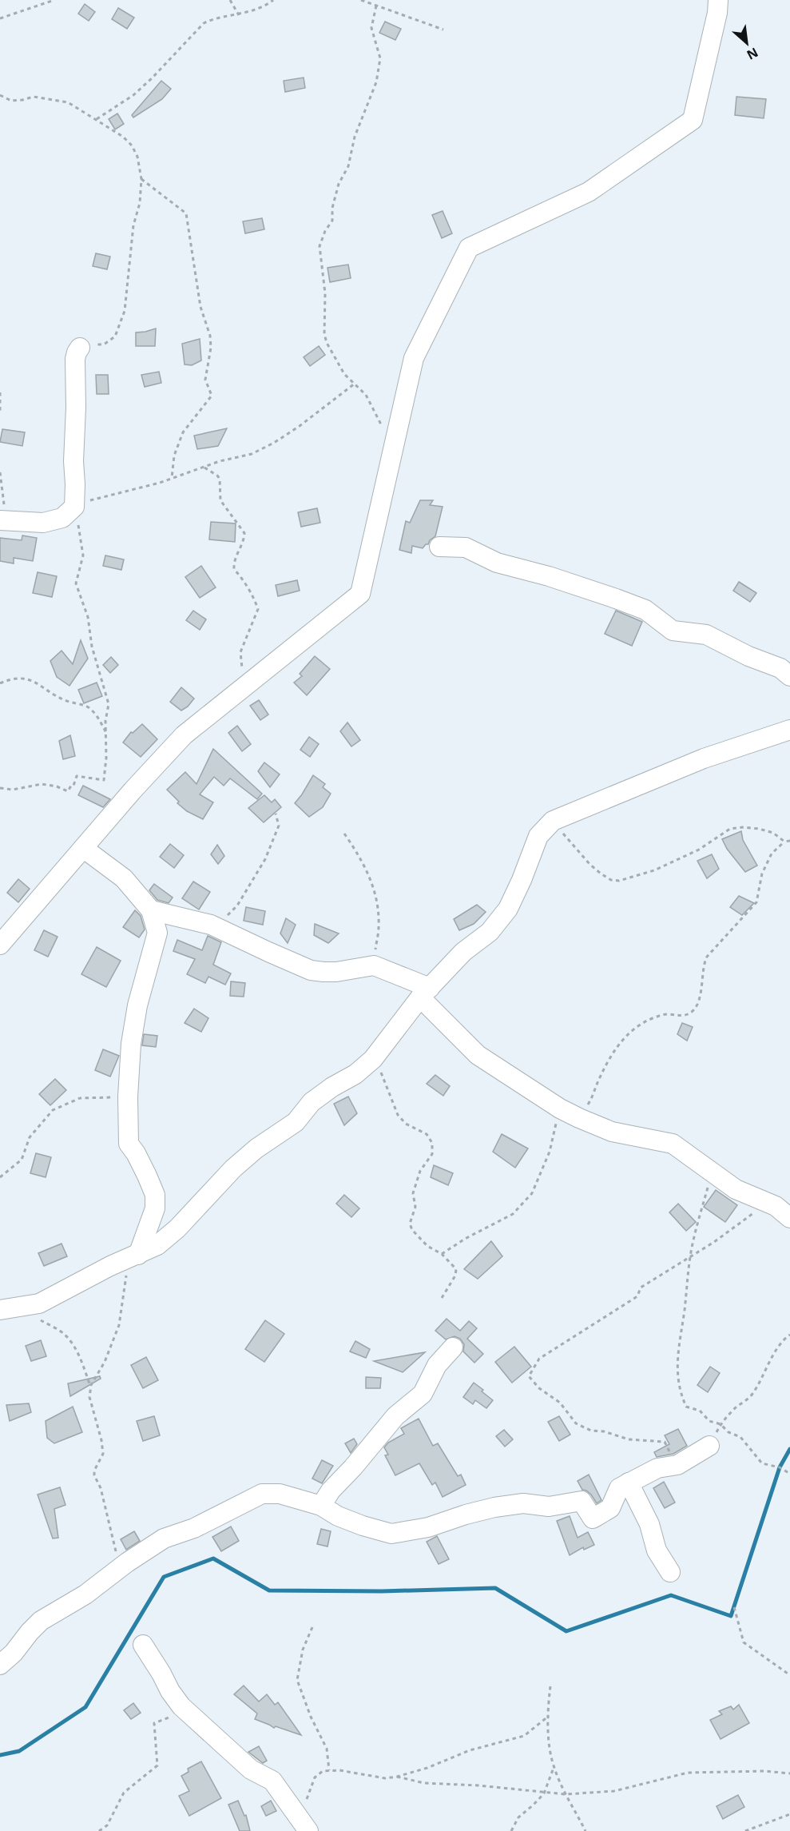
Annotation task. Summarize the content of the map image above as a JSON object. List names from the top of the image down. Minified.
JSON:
{"north":"bottom right"}
